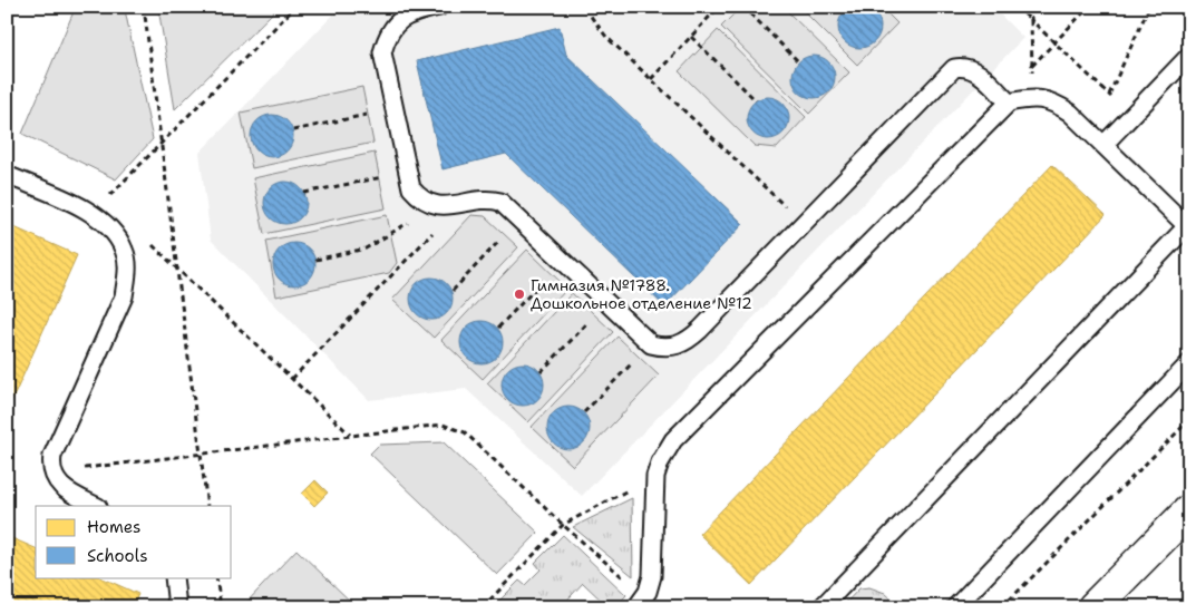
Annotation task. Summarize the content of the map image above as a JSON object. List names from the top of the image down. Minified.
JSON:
{"places":["Гимназия №1788. Дошкольное отделение №12"],"legend":["Homes","Schools"]}
